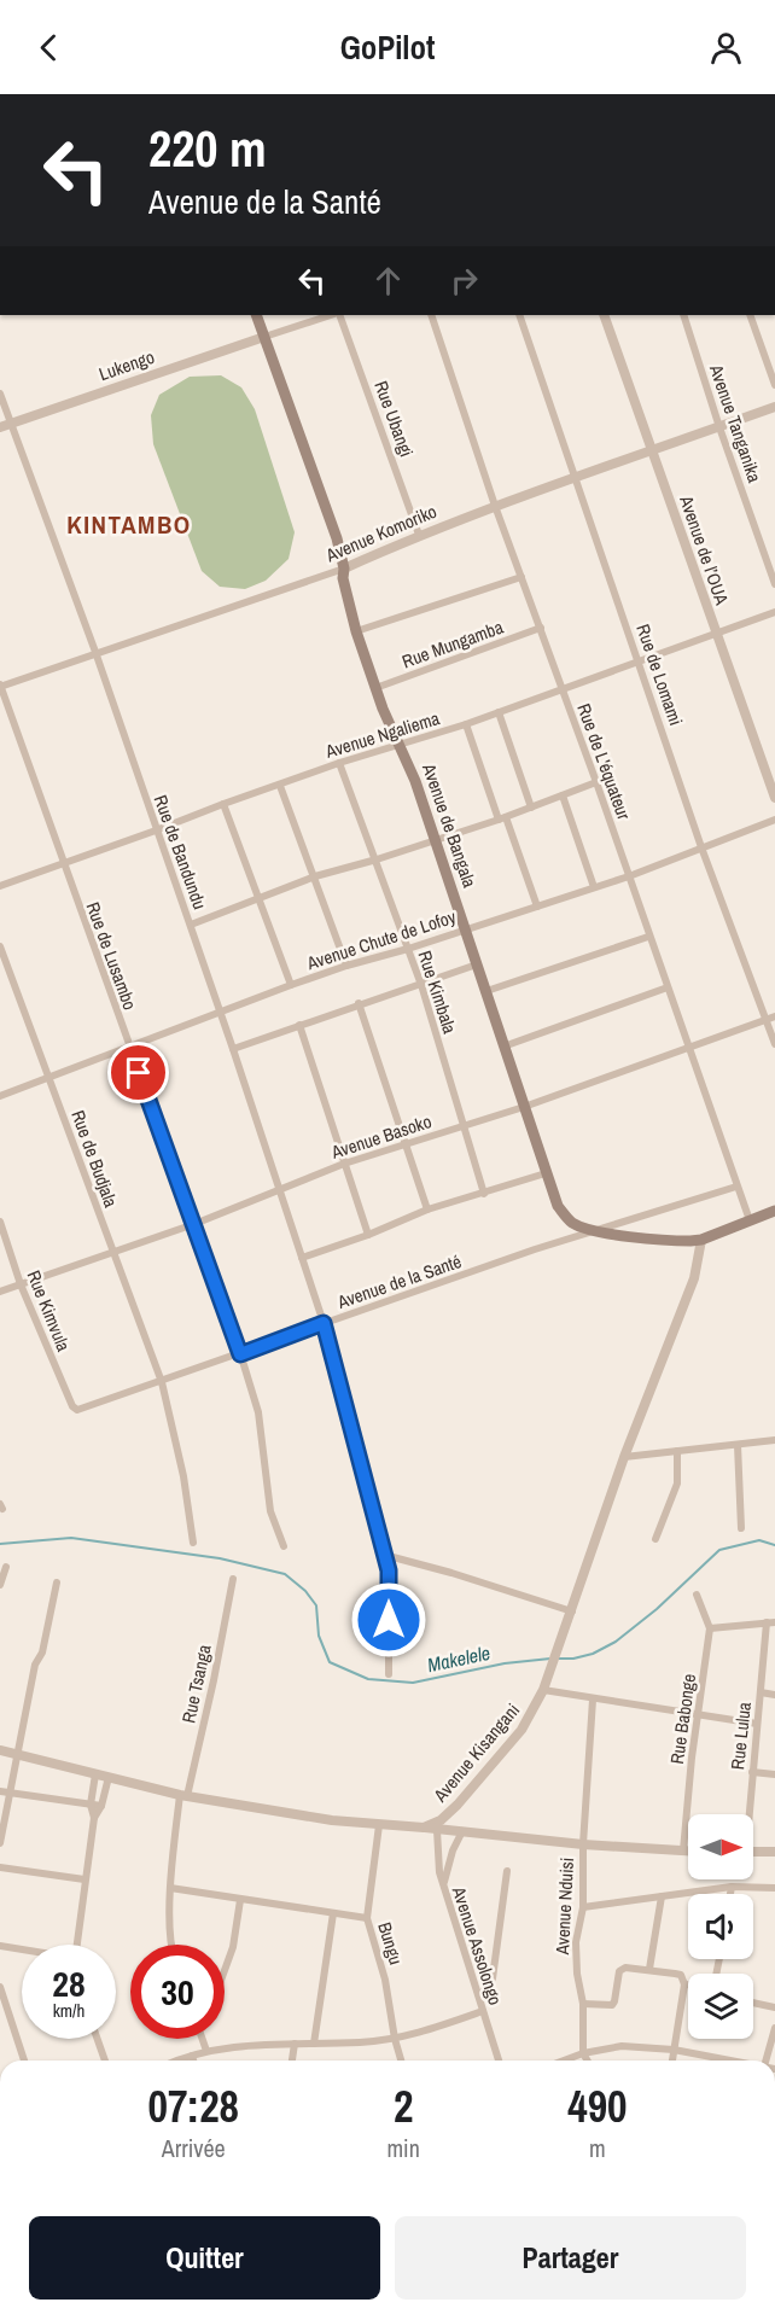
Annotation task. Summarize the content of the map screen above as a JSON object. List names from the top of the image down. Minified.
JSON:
{"streets":{"main road":["Avenue de Bangala"],"street":["Lukengo","Rue Ubangi","Avenue Tanganika","Avenue Komoriko","Avenue de l’OUA","Rue Mungamba","Rue de Lomami","Avenue Ngaliema","Rue de L'équateur","Rue de Bandundu","Avenue Chute de Lofoy","Rue de Lusambo","Rue Kimbala","Avenue Basoko","Rue de Budjala","Avenue de la Santé","Rue Kimvula","Rue Tsanga","Rue Babonge","Rue Lulua","Avenue Kisangani","Avenue Nduisi","Bungu","Avenue Assolongo"]},"crossings":[["Lukengo","Avenue de Bangala"],["Lukengo","Rue de Bandundu"],["Rue Ubangi","Avenue Komoriko"],["Avenue Tanganika","Avenue Komoriko"],["Avenue Komoriko","Avenue de l’OUA"],["Avenue Komoriko","Rue de Lomami"],["Avenue Komoriko","Rue de L'équateur"],["Avenue Komoriko","Avenue de Bangala"],["Avenue Komoriko","Rue de Bandundu"],["Avenue Komoriko","Rue de Lusambo"],["Avenue de l’OUA","Avenue Ngaliema"],["Rue Mungamba","Rue de L'équateur"],["Rue Mungamba","Avenue de Bangala"],["Rue de Lomami","Avenue Ngaliema"],["Rue de Lomami","Avenue Chute de Lofoy"],["Rue de Lomami","Avenue Basoko"],["Avenue Ngaliema","Rue de L'équateur"],["Avenue Ngaliema","Avenue de Bangala"],["Avenue Ngaliema","Rue de Bandundu"],["Avenue Ngaliema","Rue de Lusambo"],["Avenue Ngaliema","Rue Kimbala"],["Rue de L'équateur","Avenue Chute de Lofoy"],["Rue de L'équateur","Avenue Basoko"],["Rue de L'équateur","Avenue de la Santé"],["Avenue de Bangala","Avenue Chute de Lofoy"],["Avenue de Bangala","Avenue Basoko"],["Avenue de Bangala","Avenue de la Santé"],["Avenue de Bangala","Avenue Kisangani"],["Rue de Bandundu","Avenue Chute de Lofoy"],["Rue de Bandundu","Avenue Basoko"],["Rue de Bandundu","Avenue de la Santé"],["Avenue Chute de Lofoy","Rue de Lusambo"],["Avenue Chute de Lofoy","Rue Kimbala"],["Avenue Chute de Lofoy","Rue de Budjala"],["Rue de Lusambo","Avenue Basoko"],["Rue de Lusambo","Avenue de la Santé"],["Rue Kimbala","Avenue Basoko"],["Avenue Basoko","Rue de Budjala"],["Avenue Basoko","Rue Kimvula"],["Rue de Budjala","Avenue de la Santé"],["Avenue de la Santé","Rue Kimvula"]],"districts":["KINTAMBO"],"water":["Makelele"],"north":"right","page":{"header":"GoPilot","turn":["220 m","Avenue de la Santé"],"speed":"28 km/h","limit":"30","eta":["07:28","Arrivée","2","min","490","m"],"buttons":["Quitter","Partager"]}}
